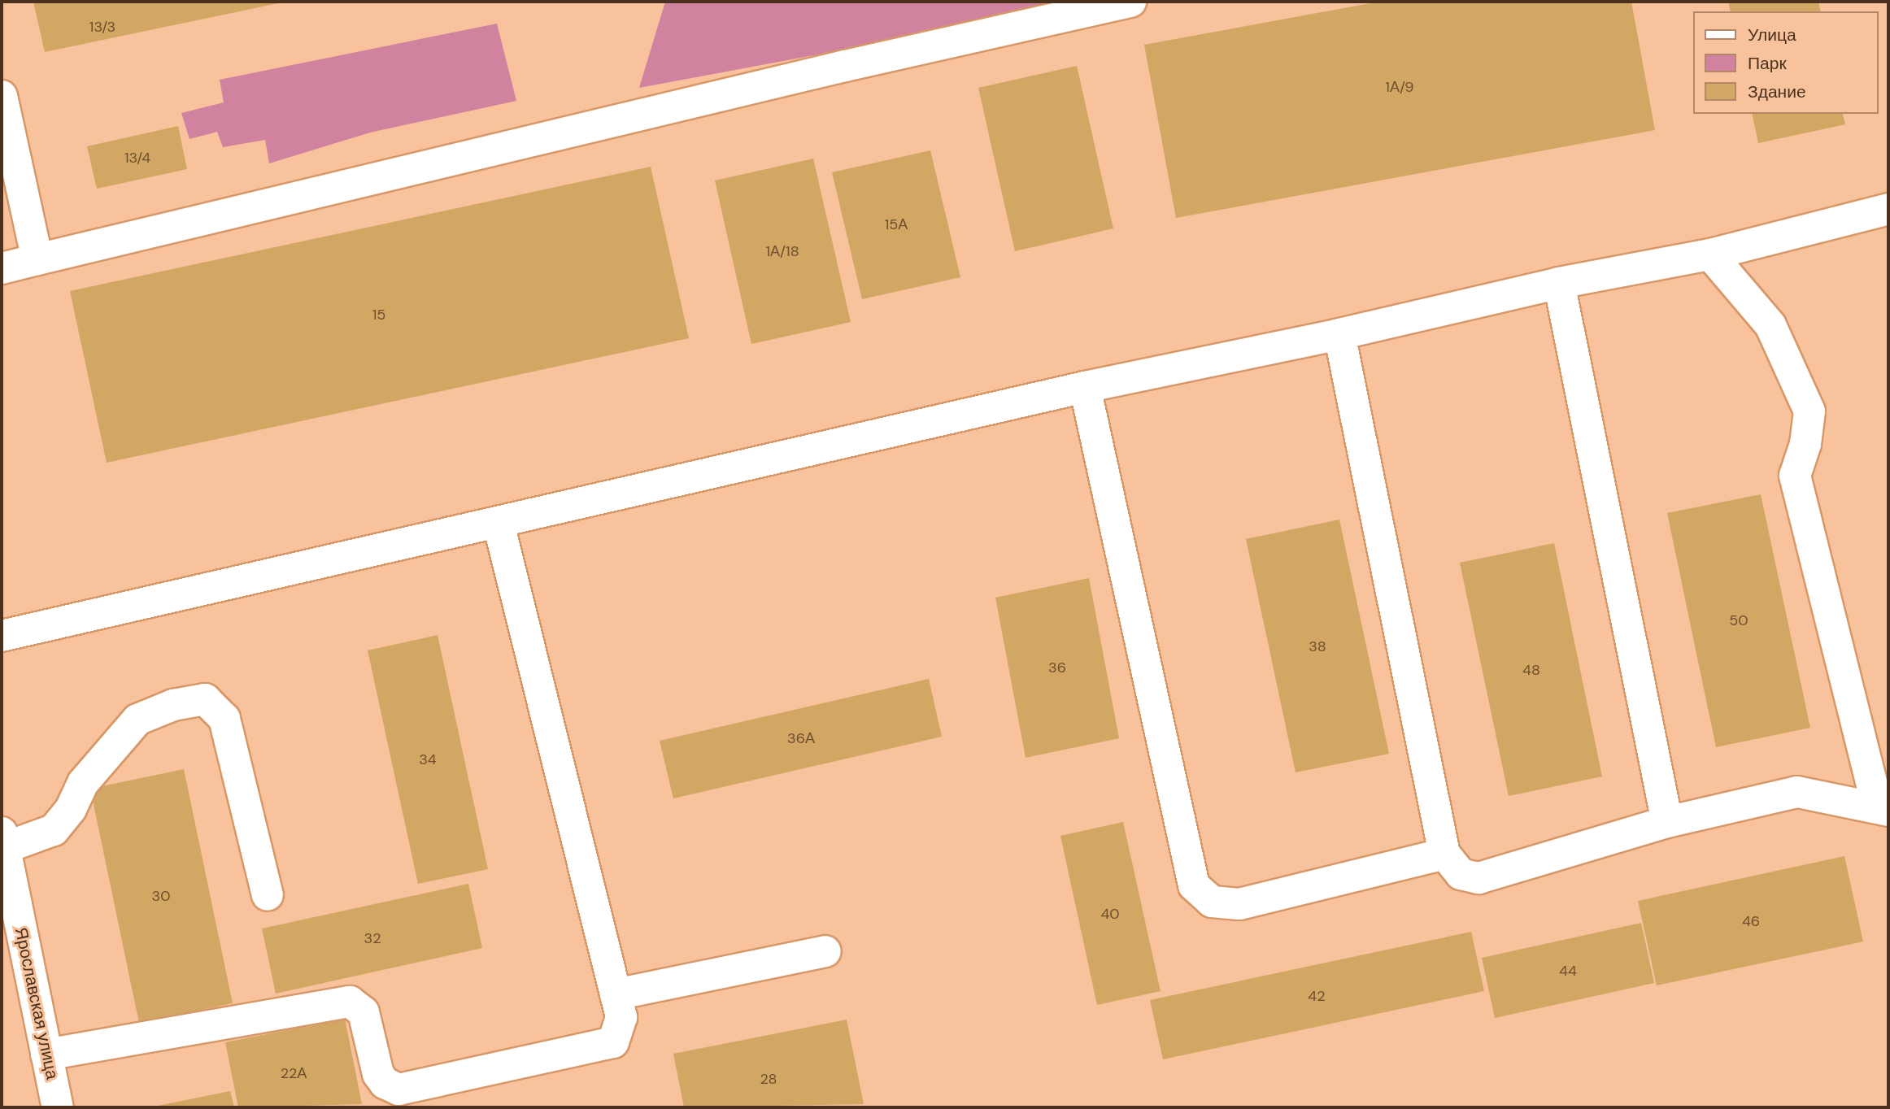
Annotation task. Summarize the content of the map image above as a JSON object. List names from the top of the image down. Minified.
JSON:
{"streets":{"street":["Ярославская улица"]},"house_numbers":["13/3","1А/9","13/4","15А","1А/18","15","50","38","36","48","36А","34","30","40","46","32","44","42","22А","28"],"legend":["Улица","Парк","Здание"]}
